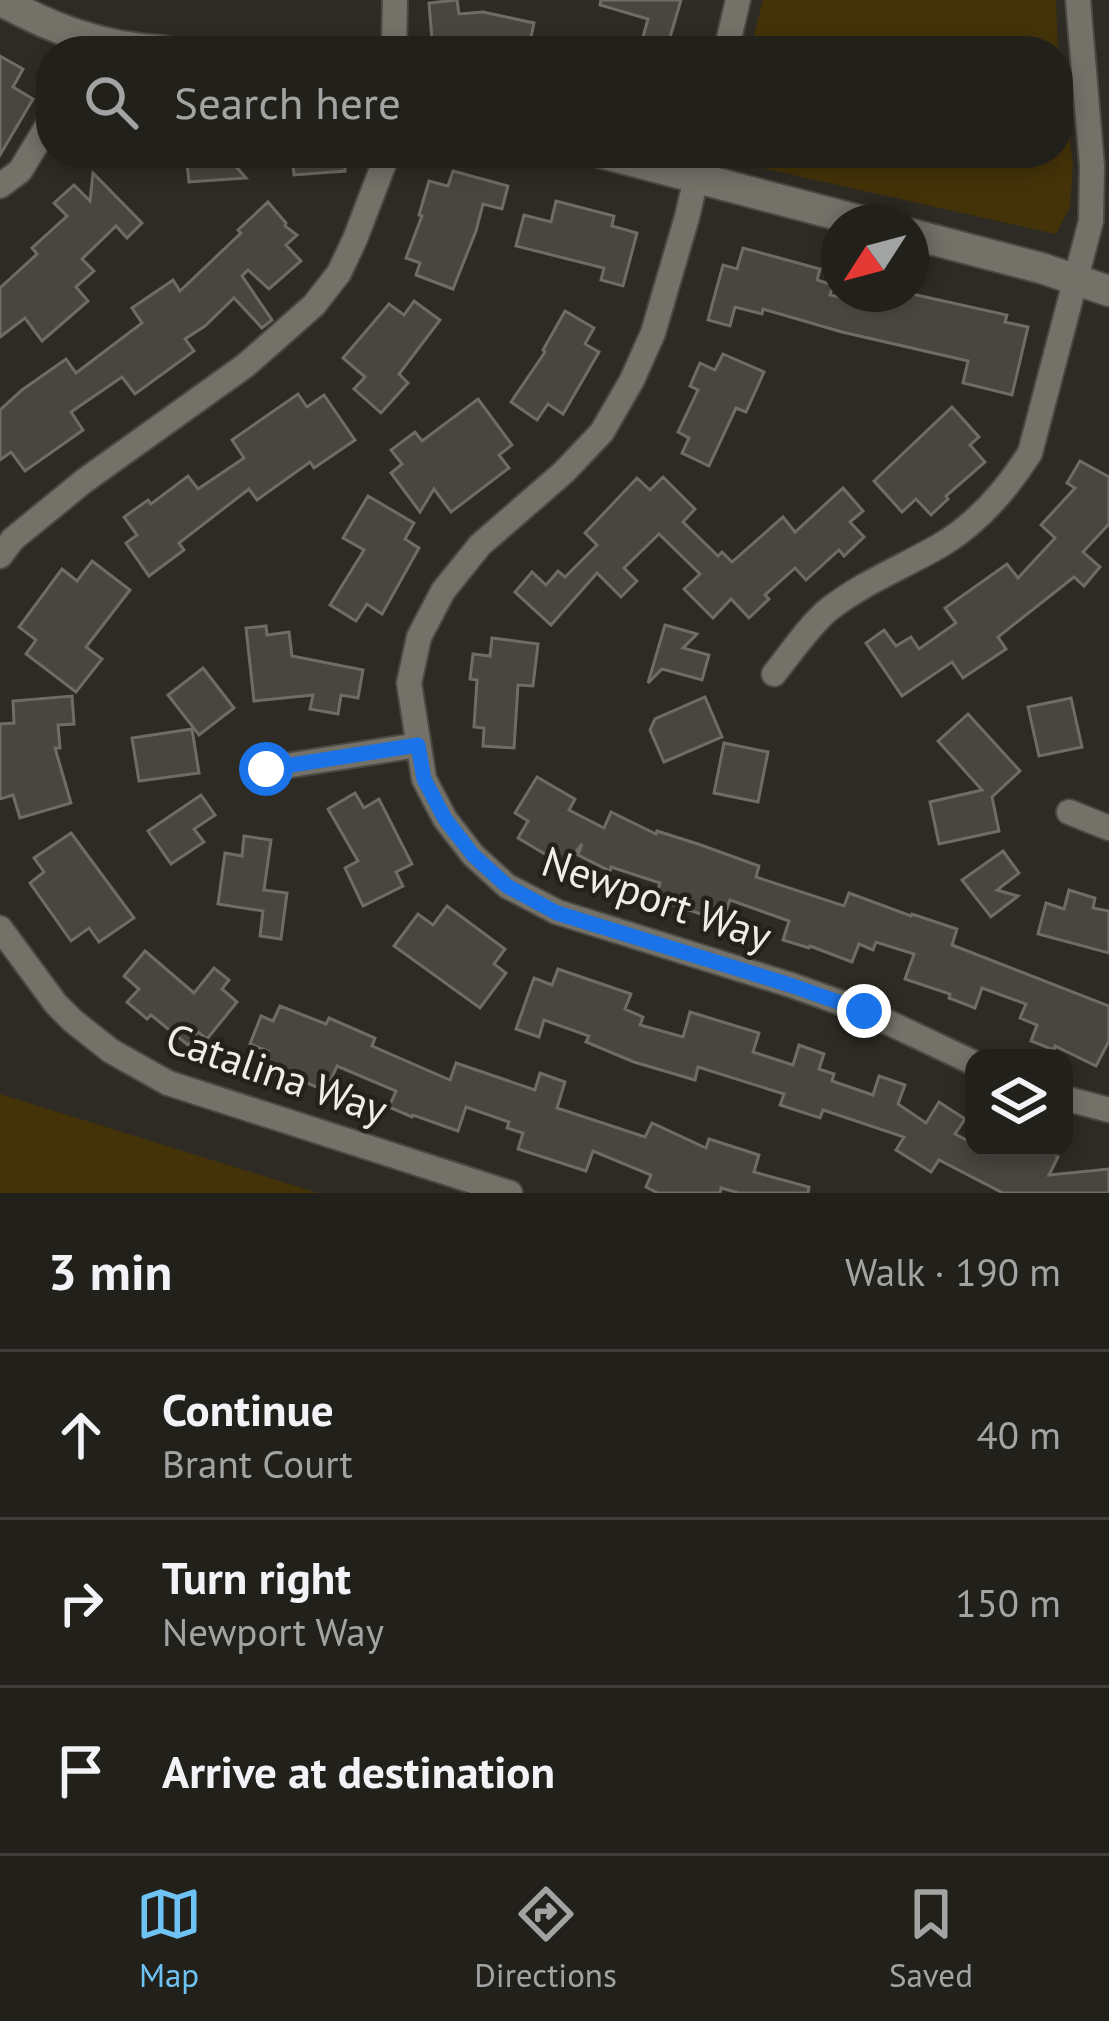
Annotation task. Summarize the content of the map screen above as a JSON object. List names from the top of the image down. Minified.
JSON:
{"streets":{"street":["Newport Way","Catalina Way"]},"north":"bottom left","page":{"search":"Search here","heading":["3 min","Walk · 190 m"],"list":[["Continue","Brant Court","40 m"],["Turn right","Newport Way","150 m"],"Arrive at destination"],"nav":["Map","Directions","Saved"]}}
